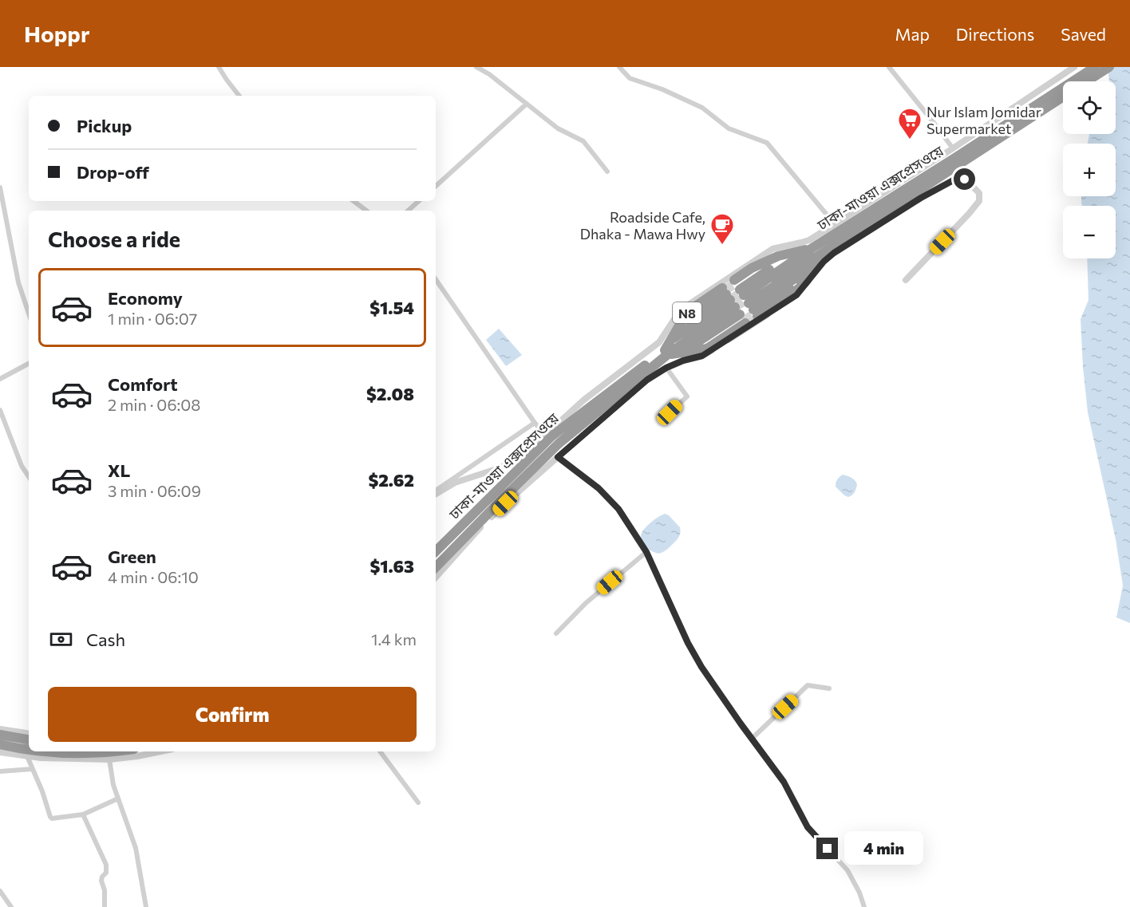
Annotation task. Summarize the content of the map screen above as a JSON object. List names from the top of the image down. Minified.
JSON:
{"streets":{"highway":["ঢাকা-মাওয়া এক্সপ্রেসওয়ে","N8"]},"places":{"supermarket":["Nur Islam Jomidar Supermarket"],"cafe":["Roadside Cafe, Dhaka - Mawa Hwy"]},"page":{"header":"Hoppr","nav":["Map","Directions","Saved"],"map_buttons":["+","−"],"banner":["Pickup","Drop-off"],"heading":"Choose a ride","list":[{"name":"Economy","note":"1 min · 06:07","value":"$1.54"},{"name":"Comfort","note":"2 min · 06:08","value":"$2.08"},{"name":"XL","note":"3 min · 06:09","value":"$2.62"},{"name":"Green","note":"4 min · 06:10","value":"$1.63"}],"pay":["Cash","1.4 km"],"buttons":"Confirm","bubble":"4 min"}}
